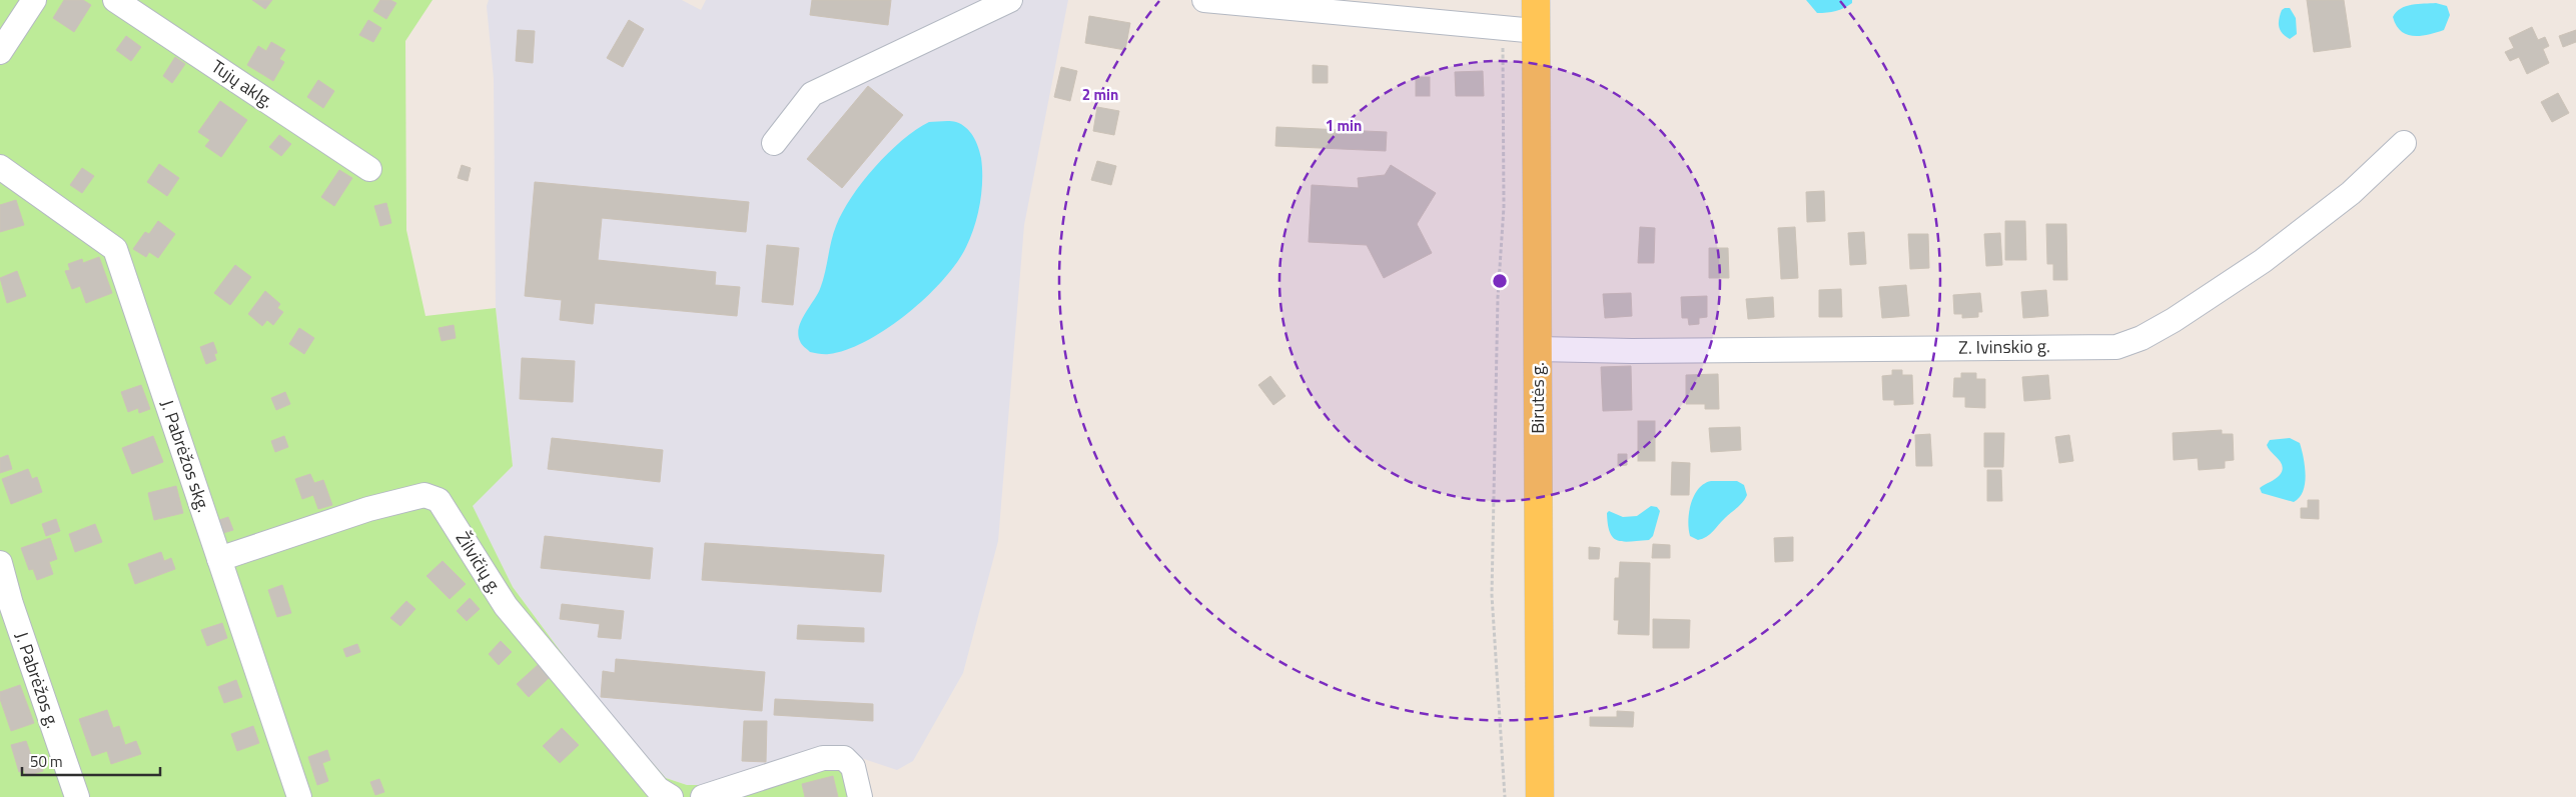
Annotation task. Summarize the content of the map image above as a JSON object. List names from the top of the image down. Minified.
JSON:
{"streets":{"main road":["Birutės g."],"street":["Tujų aklg.","Z. Ivinskio g.","J. Pabrėžos skg.","Žilvičių g.","J. Pabrėžos g."]},"crossings":[["Z. Ivinskio g.","Birutės g."],["J. Pabrėžos skg.","Žilvičių g."]],"scale_bar":"50 m","rings":["2 min","1 min"]}
